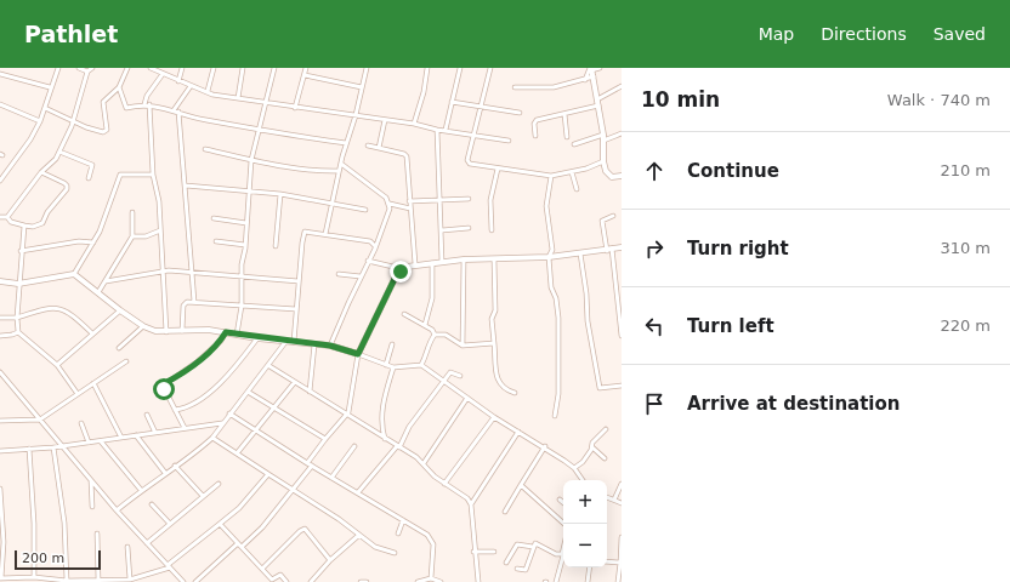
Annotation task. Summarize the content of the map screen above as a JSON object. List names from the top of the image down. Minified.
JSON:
{"scale_bar":"200 m","page":{"header":"Pathlet","nav":["Map","Directions","Saved"],"heading":["10 min","Walk · 740 m"],"list":[["Continue","210 m"],["Turn right","310 m"],["Turn left","220 m"],"Arrive at destination"],"map_buttons":["+","−"],"scale":"200 m"}}
